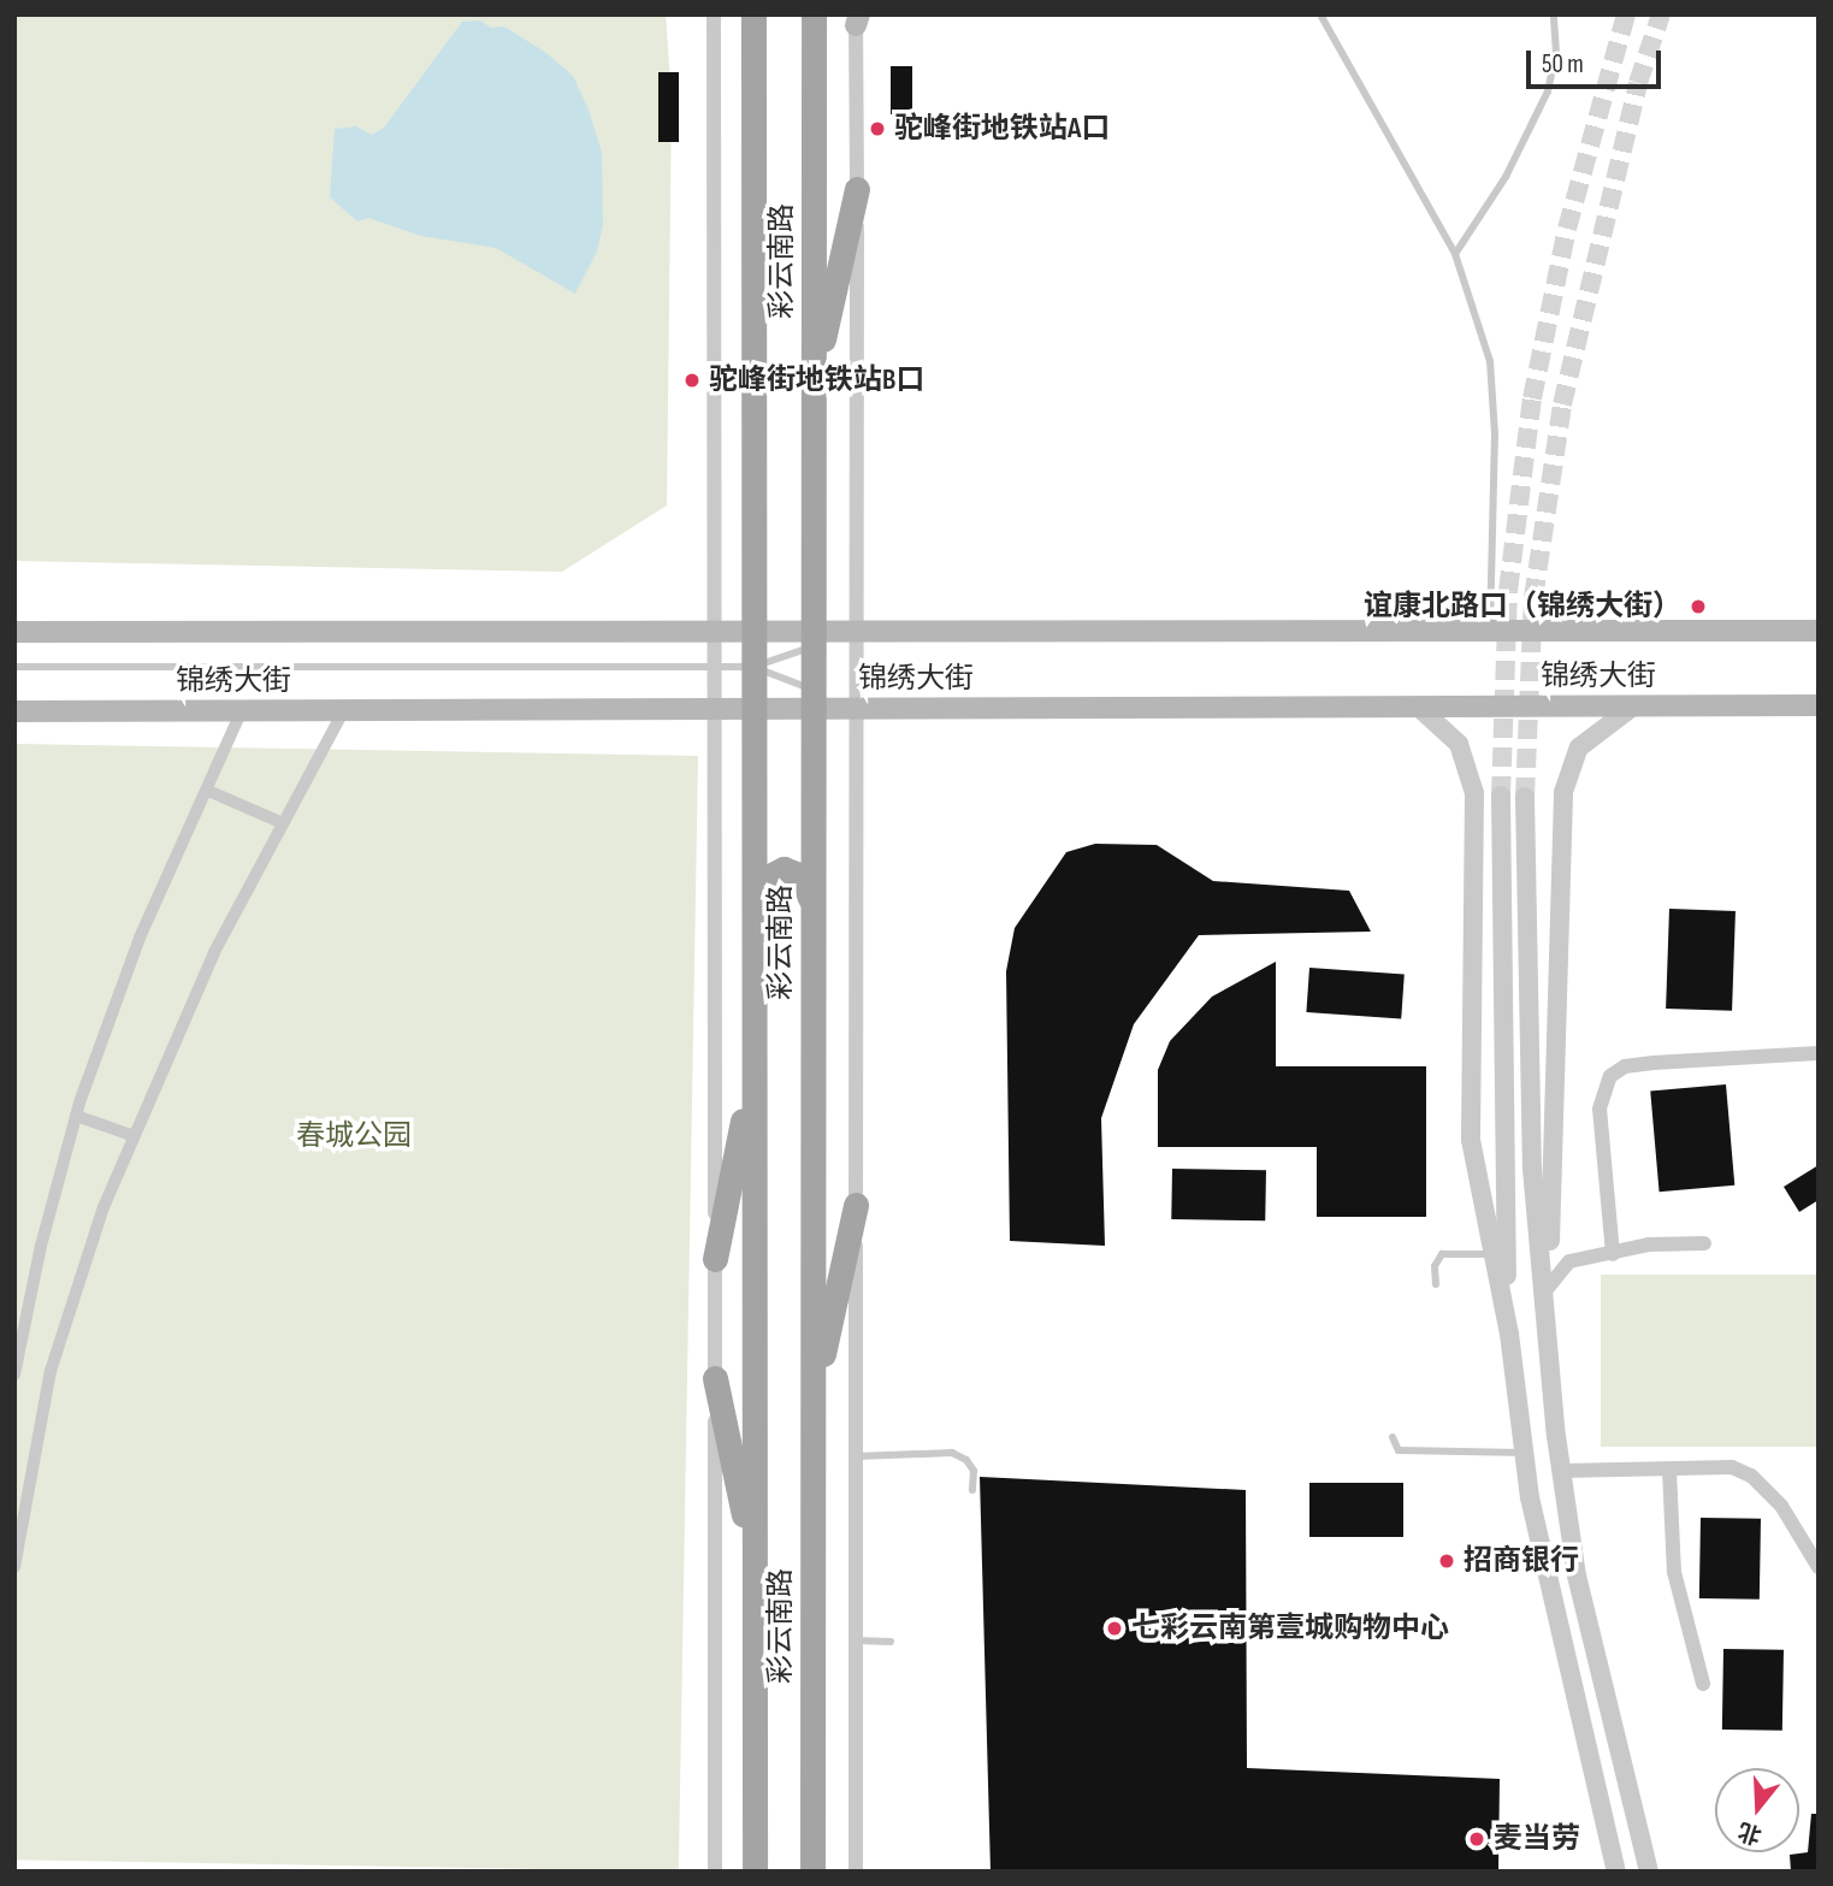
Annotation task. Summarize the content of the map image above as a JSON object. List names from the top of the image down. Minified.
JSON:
{"streets":{"main road":["彩云南路","锦绣大街"]},"crossings":[["彩云南路","锦绣大街"]],"parks":["春城公园"],"places":["驼峰街地铁站A口","驼峰街地铁站B口","谊康北路口（锦绣大街）","招商银行","七彩云南第壹城购物中心","麦当劳"],"scale_bar":"50 m","north":"bottom"}
